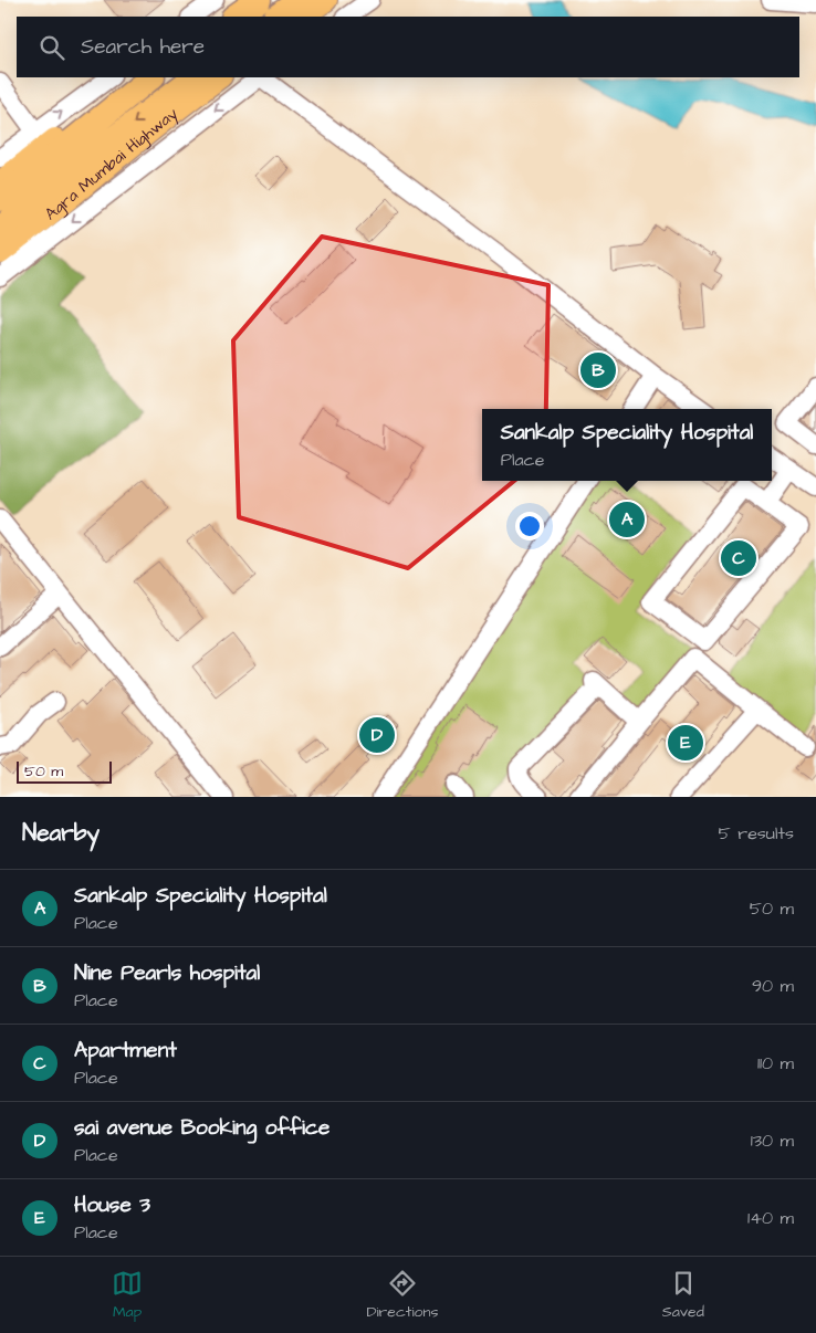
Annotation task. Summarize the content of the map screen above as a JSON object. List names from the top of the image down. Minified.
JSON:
{"streets":{"main road":["Agra Mumbai Highway"]},"scale_bar":"50 m","page":{"search":"Search here","pins":["B","A","C","D","E"],"popup":["Sankalp Speciality Hospital","Place"],"scale":"50 m","heading":["Nearby","5 results"],"list":[{"mark":"A","name":"Sankalp Speciality Hospital","note":"Place","value":"50 m"},{"mark":"B","name":"Nine Pearls hospital","note":"Place","value":"90 m"},{"mark":"C","name":"Apartment","note":"Place","value":"110 m"},{"mark":"D","name":"sai avenue Booking office","note":"Place","value":"130 m"},{"mark":"E","name":"House 3","note":"Place","value":"140 m"}],"nav":["Map","Directions","Saved"]}}
